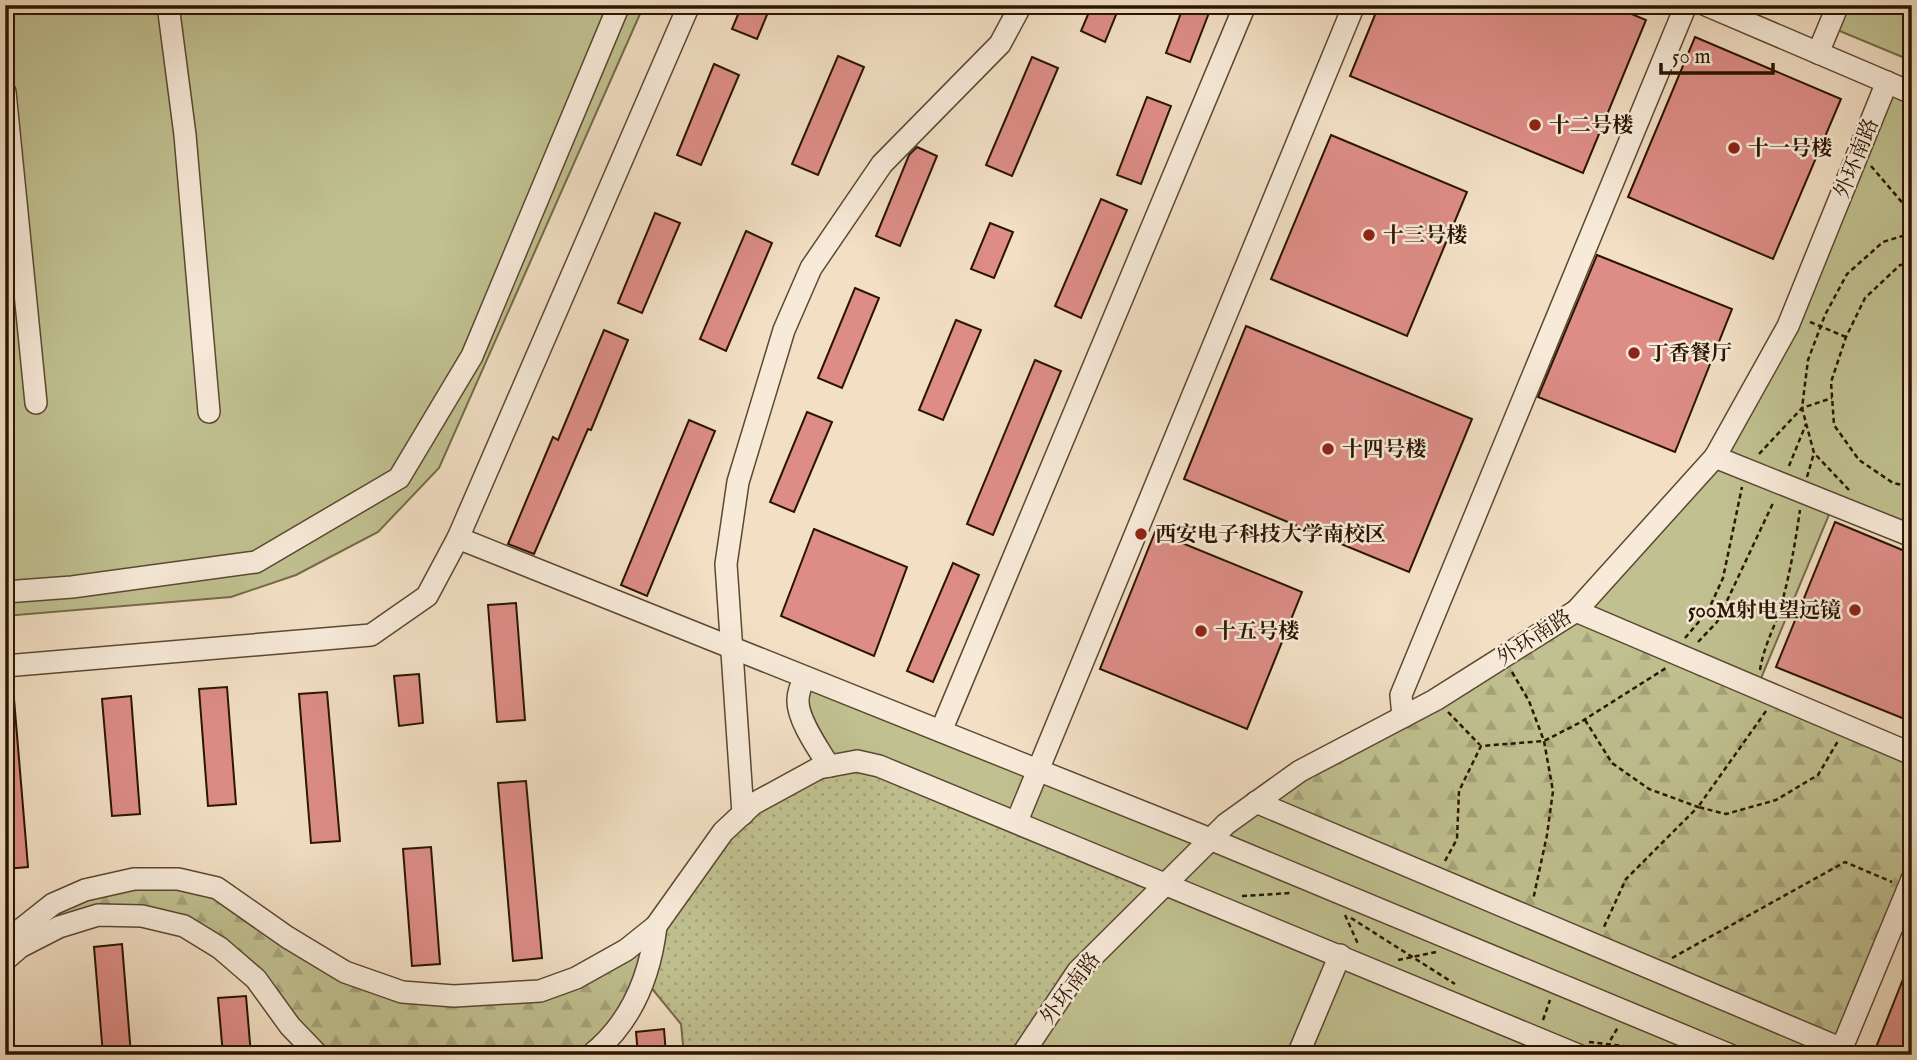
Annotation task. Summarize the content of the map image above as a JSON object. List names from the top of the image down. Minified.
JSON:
{"streets":{"street":["外环南路"]},"places":["十二号楼","十一号楼","十三号楼","丁香餐厅","十四号楼","西安电子科技大学南校区","500M射电望远镜","十五号楼"],"scale_bar":"50 m"}
